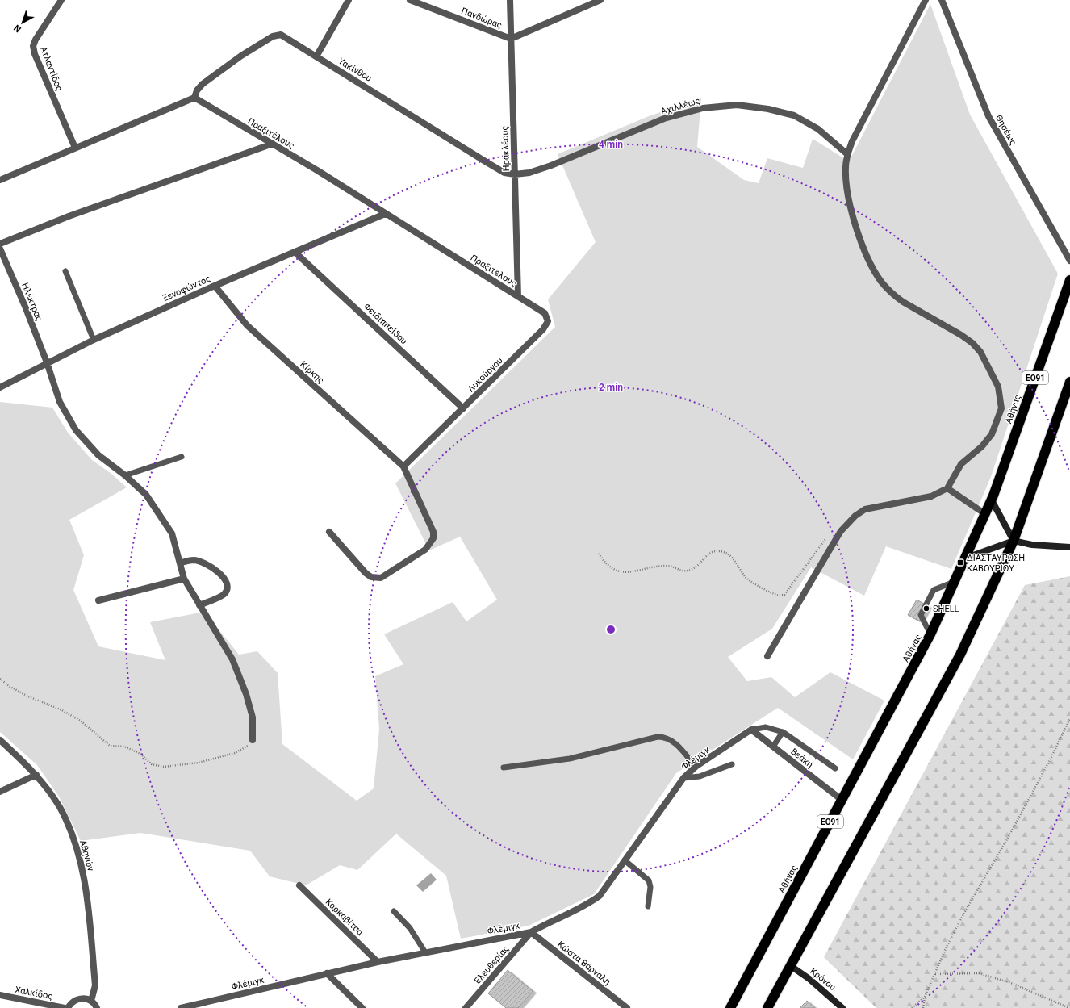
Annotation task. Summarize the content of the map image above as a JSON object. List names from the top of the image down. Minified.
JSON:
{"streets":{"highway":["ΕΟ91","Αθήνας"],"street":["Πανδώρας","Ατλαντίδος","Υακίνθου","Αχιλλέως","Θησέως","Πραξιτέλους","Ηρακλέους","Ξενοφώντος","Ηλέκτρας","Φειδιππείδου","Κίρκης","Λυκούργου","Φλέμιγκ","Βεάκη","Αθηνών","Καρκαβίτσα","Κώστα Βάρναλη","Ελευθερίας","Κρόνου","Χαλκίδος"]},"crossings":[["Πανδώρας","Ηρακλέους"],["Υακίνθου","Αχιλλέως"],["Υακίνθου","Πραξιτέλους"],["Υακίνθου","Ηρακλέους"],["Αχιλλέως","Ηρακλέους"],["Πραξιτέλους","Ηρακλέους"],["Πραξιτέλους","Ξενοφώντος"],["Πραξιτέλους","Λυκούργου"],["Ηρακλέους","Λυκούργου"],["Ξενοφώντος","Ηλέκτρας"],["Ξενοφώντος","Φειδιππείδου"],["Ξενοφώντος","Κίρκης"],["Φειδιππείδου","Λυκούργου"],["Κίρκης","Λυκούργου"],["Αθήνας","Βεάκη"],["Φλέμιγκ","Βεάκη"],["Φλέμιγκ","Καρκαβίτσα"],["Φλέμιγκ","Κώστα Βάρναλη"],["Φλέμιγκ","Ελευθερίας"],["Κώστα Βάρναλη","Ελευθερίας"]],"places":{"transit":["ΔΙΑΣΤΑΥΡΩΣΗ ΚΑΒΟΥΡΙΟΥ"],"other":["SHELL"]},"north":"bottom left","rings":["4 min","2 min"]}
